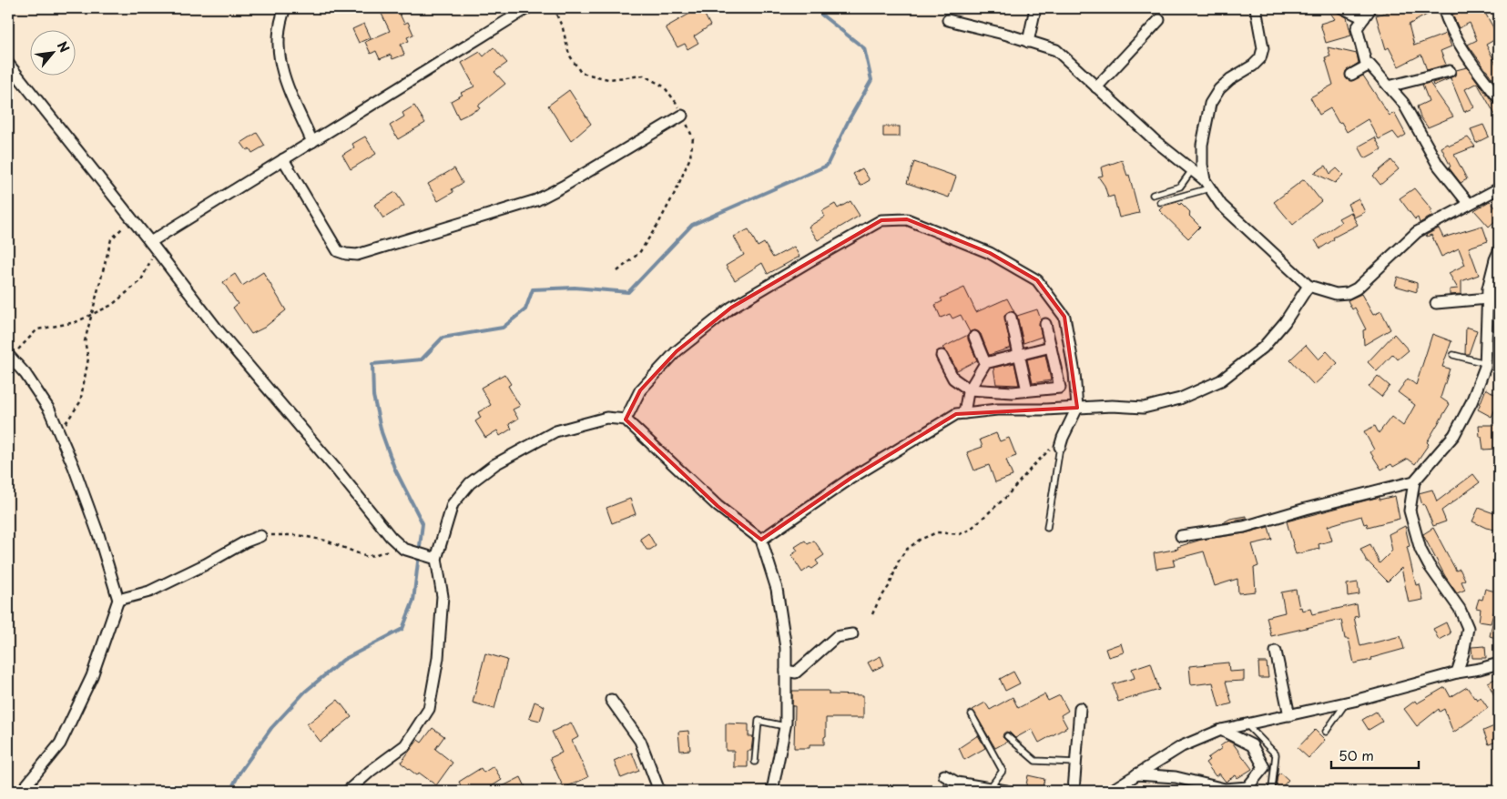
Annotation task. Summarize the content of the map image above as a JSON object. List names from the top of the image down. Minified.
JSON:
{"scale_bar":"50 m","north":"top right"}
